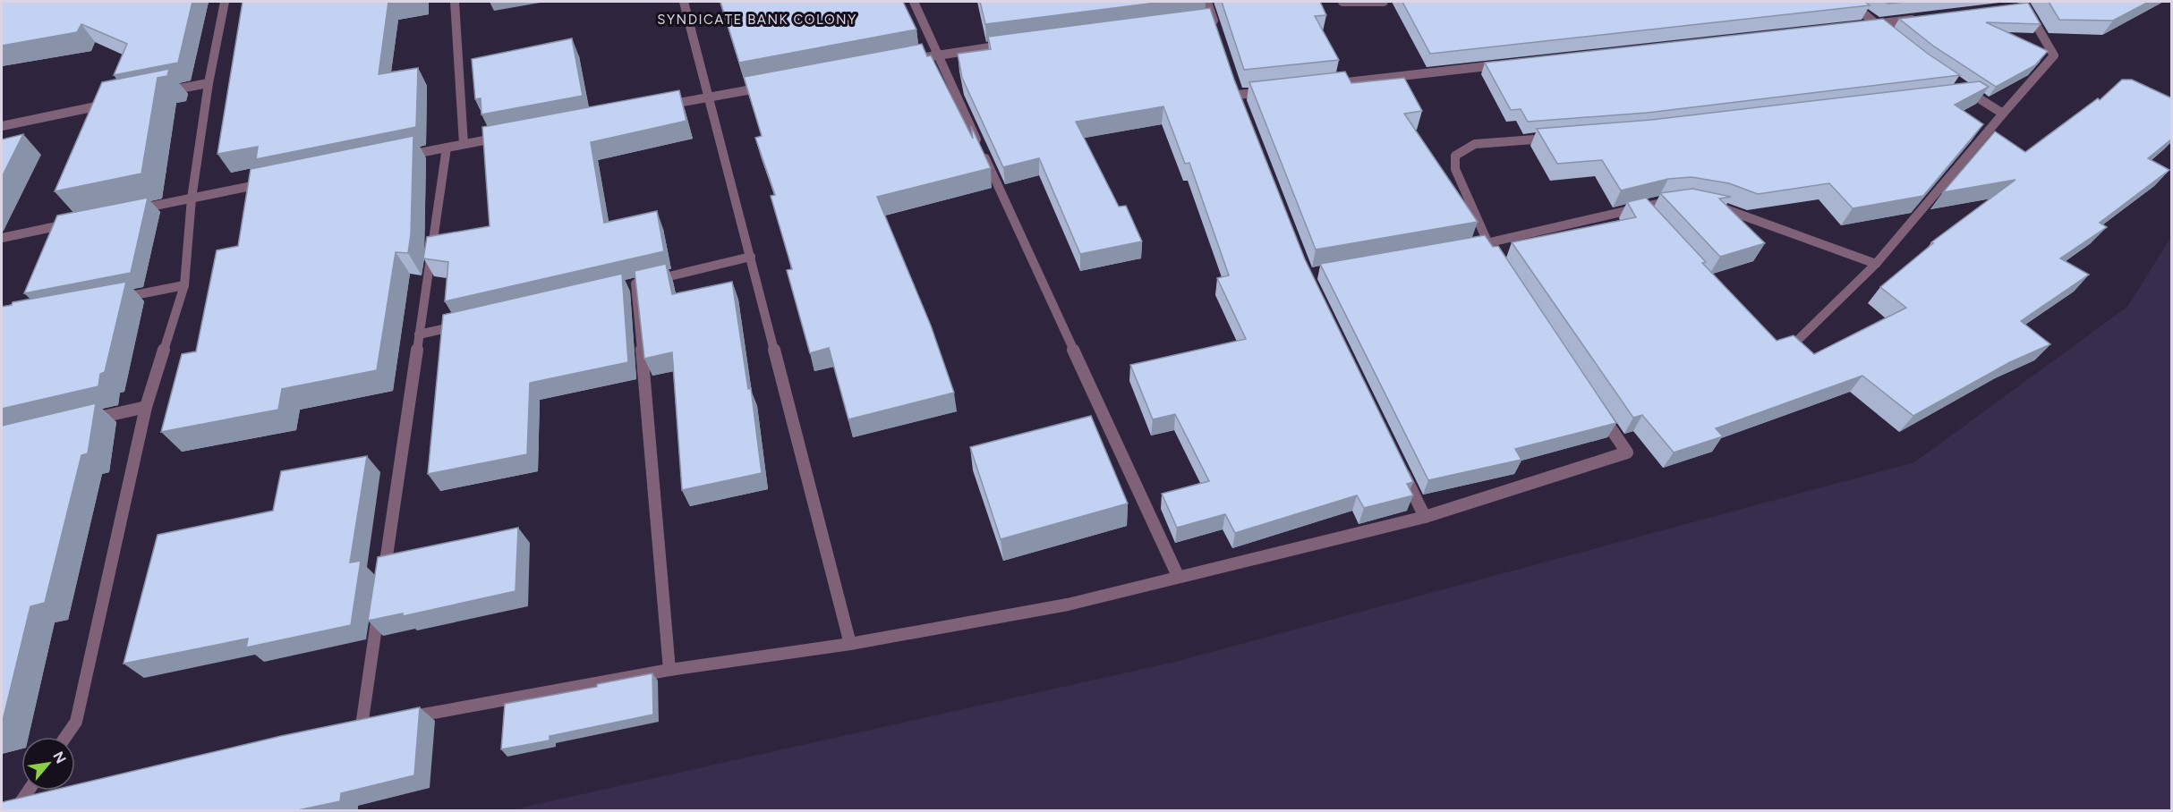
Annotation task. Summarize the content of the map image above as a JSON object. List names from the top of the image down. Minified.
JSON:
{"districts":["SYNDICATE BANK COLONY"],"north":"top right"}
